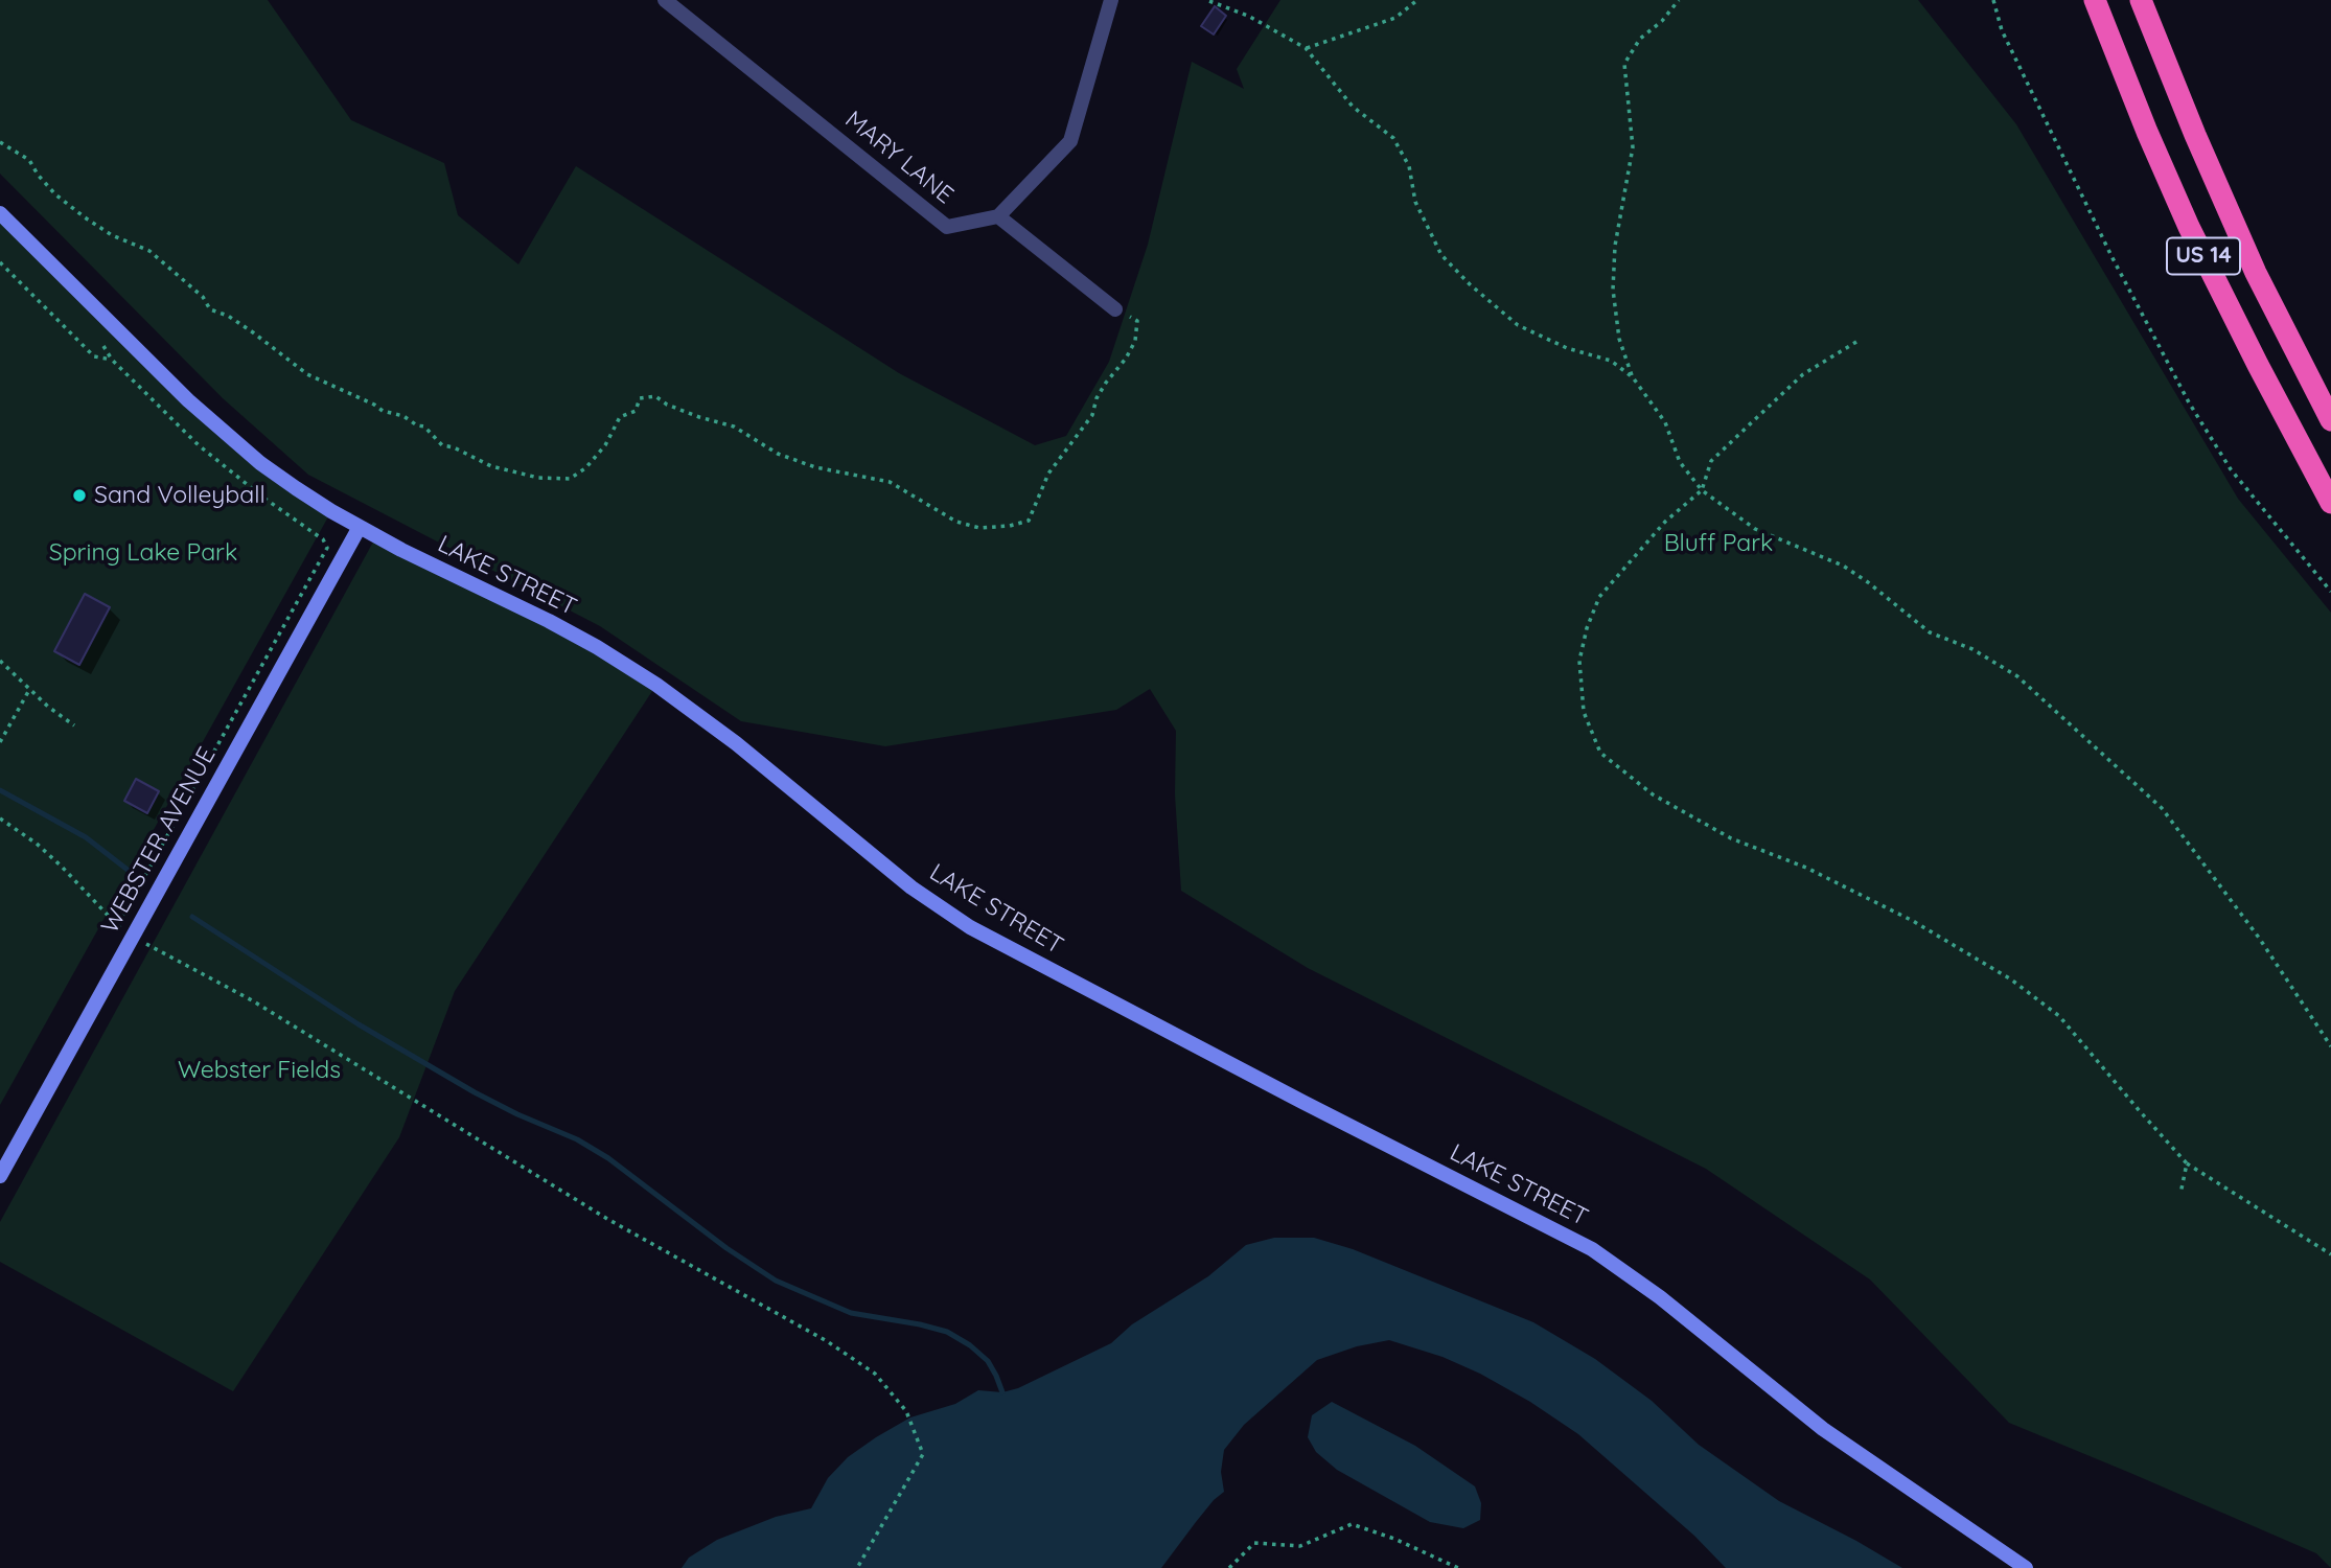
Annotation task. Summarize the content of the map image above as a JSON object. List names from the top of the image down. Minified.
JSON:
{"streets":{"highway":["US 14"],"street":["MARY LANE","LAKE STREET","WEBSTER AVENUE"]},"crossings":[["LAKE STREET","WEBSTER AVENUE"]],"parks":["Bluff Park","Spring Lake Park","Webster Fields"],"places":["Sand Volleyball"]}
